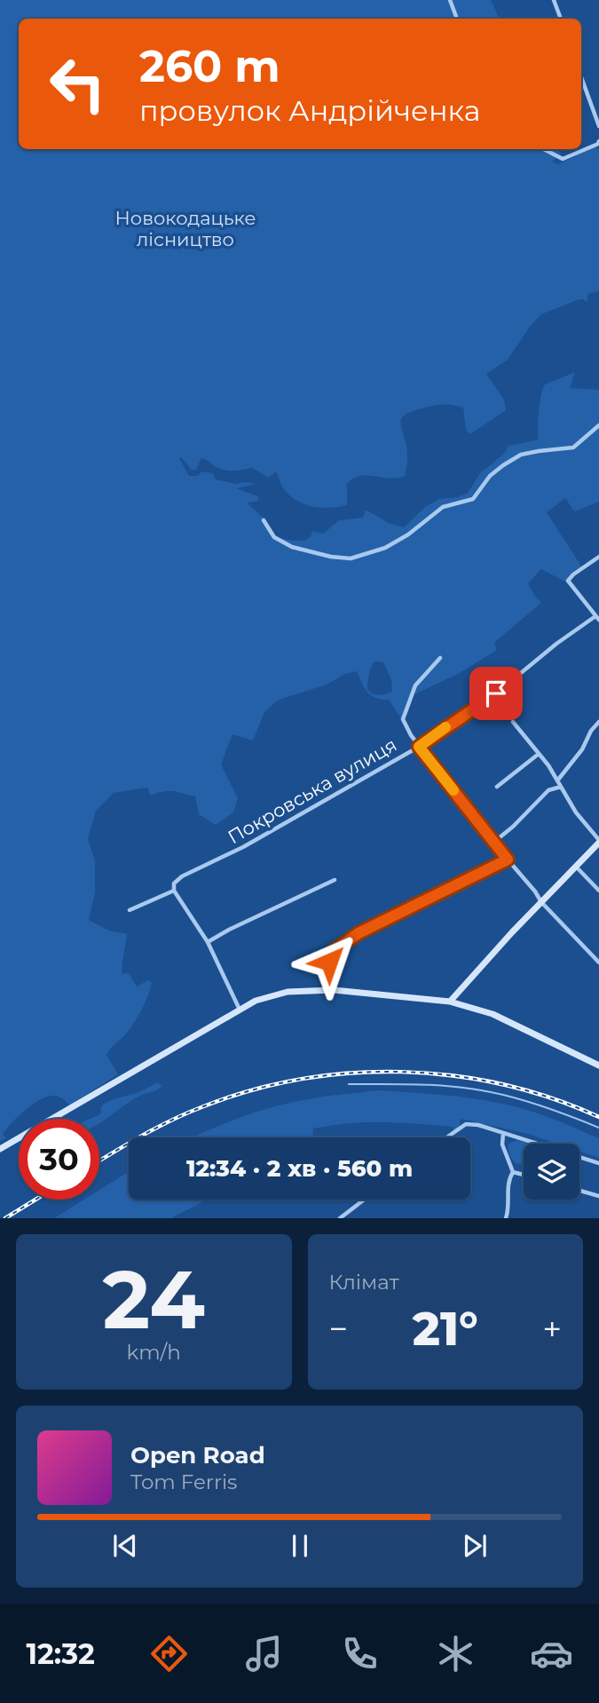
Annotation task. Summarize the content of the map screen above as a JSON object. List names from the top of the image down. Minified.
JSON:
{"streets":{"street":["Покровська вулиця"]},"parks":["Новокодацьке лісництво"],"page":{"turn":["260 m","провулок Андрійченка"],"limit":"30","trip":"12:34 · 2 хв · 560 m","tile":[["24","km/h"],"Клімат"],"heat":["−","21°","+"],"song":["Open Road","Tom Ferris"],"tabs":"12:32"}}
